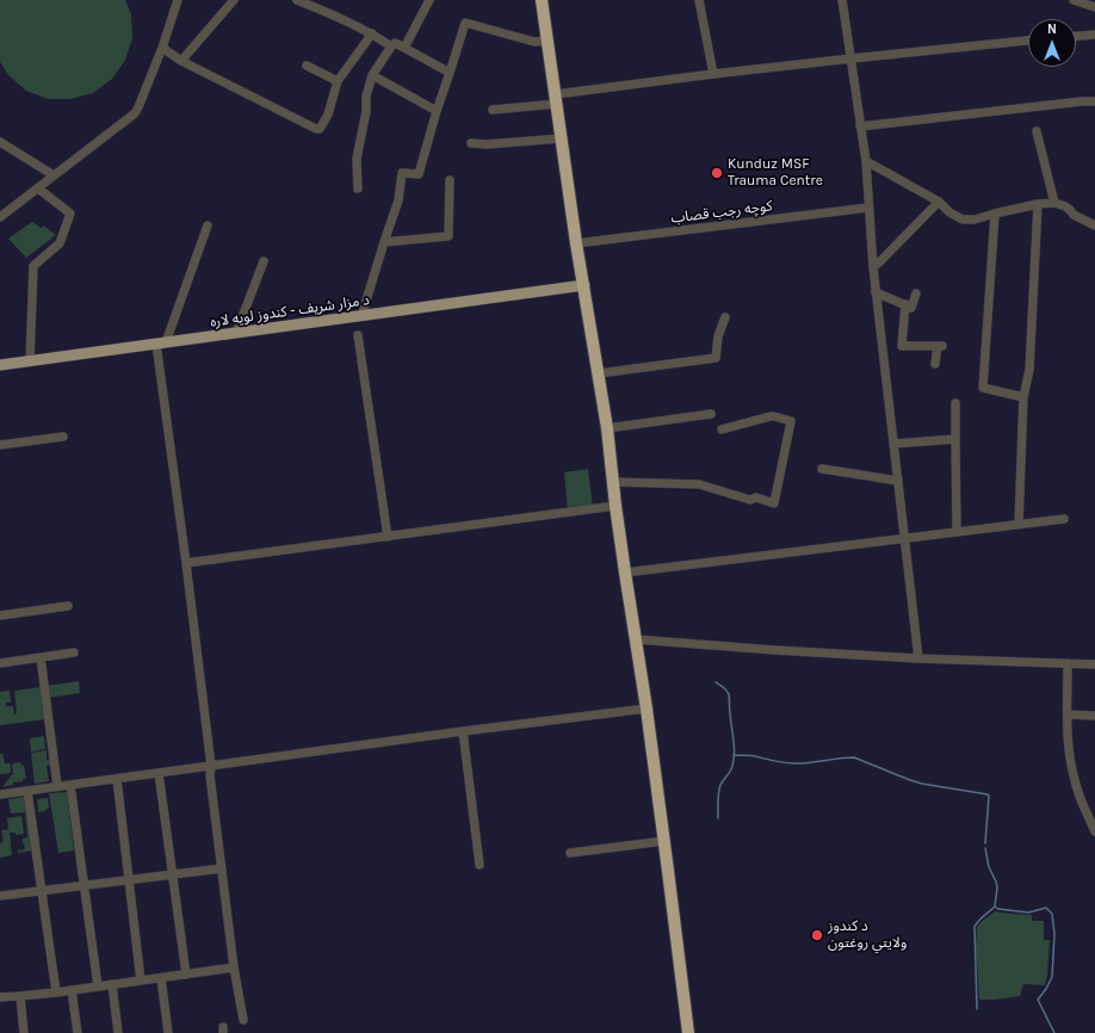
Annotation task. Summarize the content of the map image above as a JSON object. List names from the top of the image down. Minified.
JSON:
{"streets":{"main road":["د مزار شریف - کندوز لویه لاره"],"street":["کوچه رجب قصاب"]},"places":["Kunduz MSF Trauma Centre","د کندوز ولایتي روغتون"],"north":"top"}
